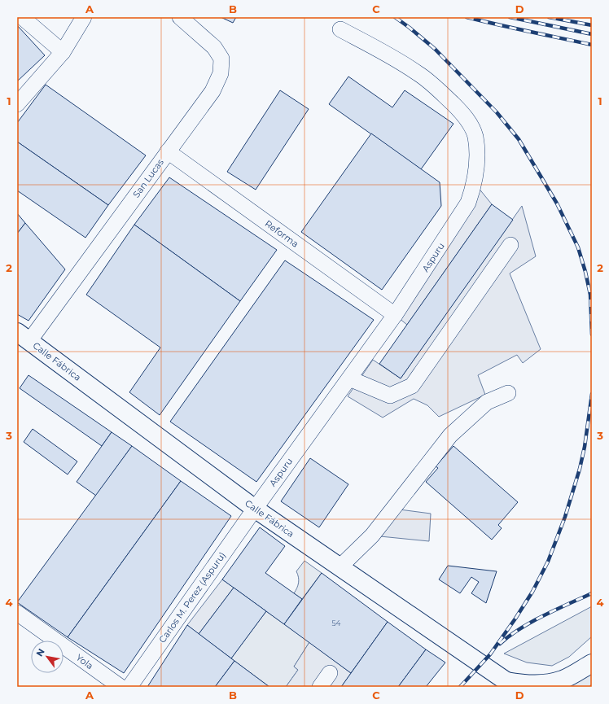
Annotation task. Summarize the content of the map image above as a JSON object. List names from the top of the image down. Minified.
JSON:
{"streets":{"main road":["Calle Fábrica"],"street":["San Lucas","Reforma","Aspuru","Carlos M. Perez (Aspuru)","Yola"]},"crossings":[["San Lucas","Reforma"],["San Lucas","Calle Fábrica"],["Reforma","Aspuru"],["Aspuru","Calle Fábrica"],["Aspuru","Carlos M. Perez (Aspuru)"],["Calle Fábrica","Carlos M. Perez (Aspuru)"]],"house_numbers":["54"],"north":"top left","grid":{"columns":["A","B","C","D"],"rows":["1","2","3","4"]}}
